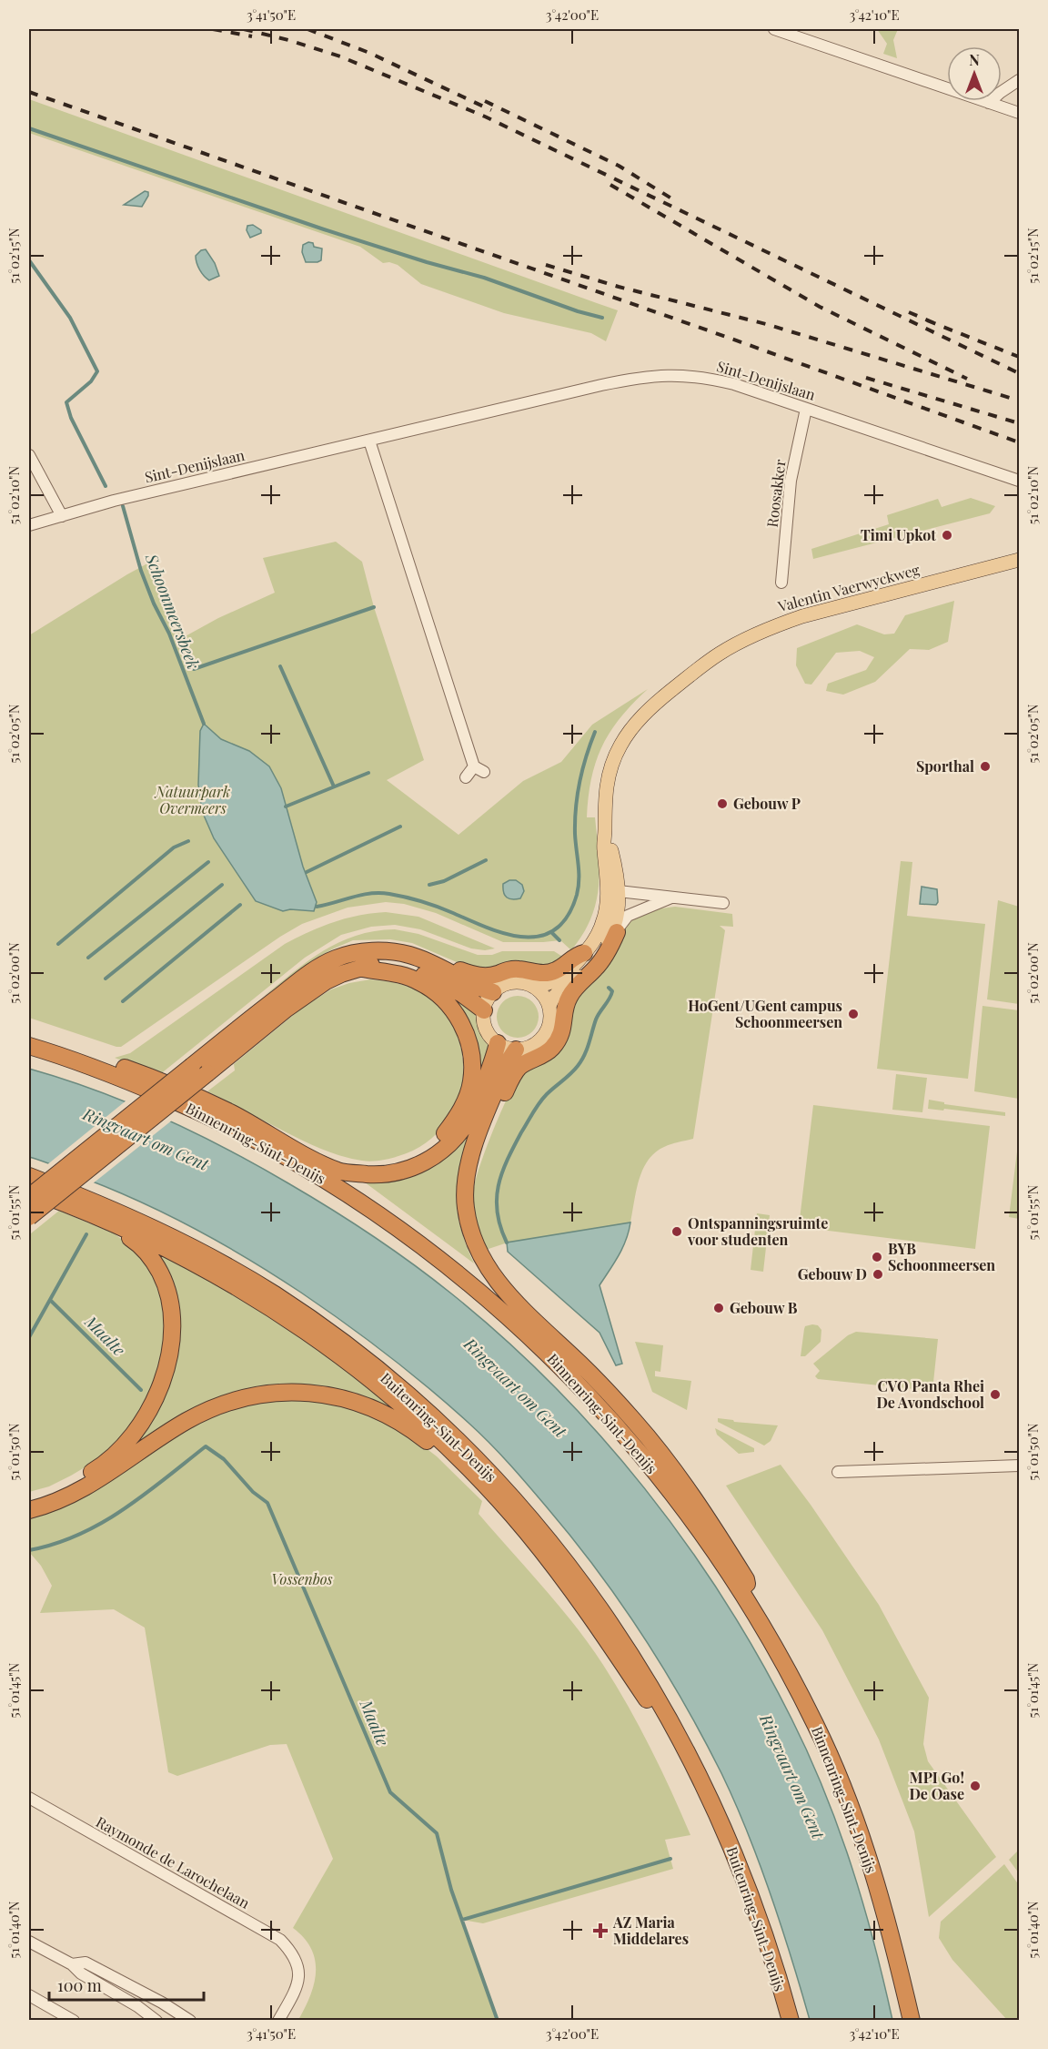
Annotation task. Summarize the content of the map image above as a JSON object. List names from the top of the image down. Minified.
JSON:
{"streets":{"highway":["Binnenring-Sint-Denijs","Buitenring-Sint-Denijs"],"main road":["Valentin Vaerwyckweg"],"street":["Sint-Denijslaan","Roosakker","Raymonde de Larochelaan"]},"crossings":[["Sint-Denijslaan","Roosakker"]],"water":["Schoonmeersbeek","Ringvaart om Gent","Maalte"],"parks":["Natuurpark Overmeers","Vossenbos"],"places":{"other":["Timi Upkot","Sporthal","Gebouw P","HoGent/UGent campus Schoonmeersen","Ontspanningsruimte voor studenten","BYB Schoonmeersen","Gebouw D","Gebouw B","CVO Panta Rhei De Avondschool","MPI Go! De Oase"],"health":["AZ Maria Middelares"]},"scale_bar":"100 m","north":"top","coordinates":["3°41'50\"E","3°42'00\"E","3°42'10\"E","51°02'15\"N","51°02'10\"N","51°02'05\"N","51°02'00\"N","51°01'55\"N","51°01'50\"N","51°01'45\"N","51°01'40\"N"]}
